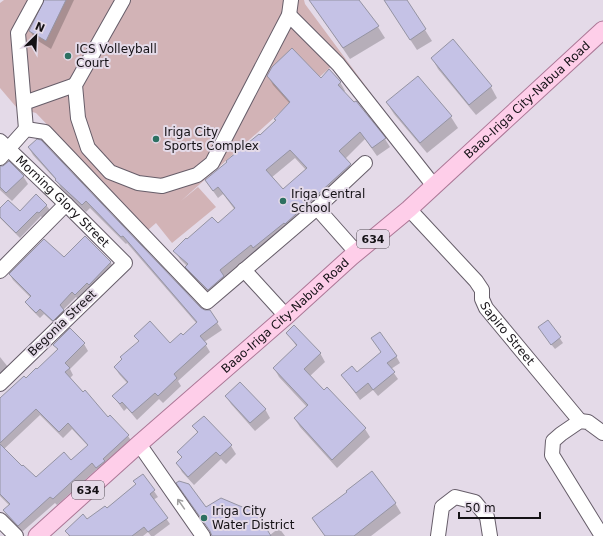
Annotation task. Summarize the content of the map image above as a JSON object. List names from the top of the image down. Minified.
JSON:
{"streets":{"main road":["Baao-Iriga City-Nabua Road","634"],"street":["Morning Glory Street","Begonia Street","Sapiro Street"]},"crossings":[["Baao-Iriga City-Nabua Road","Sapiro Street"],["Morning Glory Street","Begonia Street"]],"places":["ICS Volleyball Court","Iriga City Sports Complex","Iriga Central School","Iriga City Water District"],"scale_bar":"50 m","north":"top right"}
